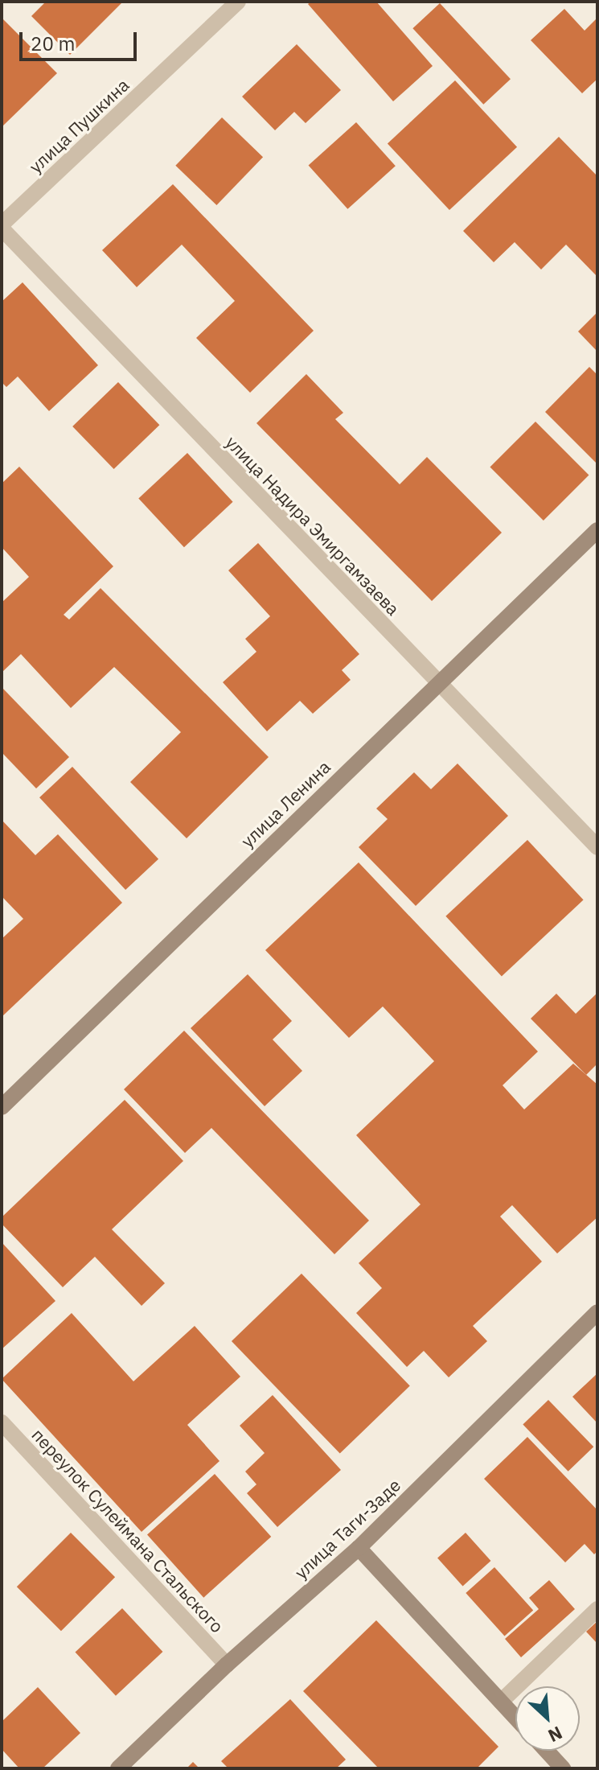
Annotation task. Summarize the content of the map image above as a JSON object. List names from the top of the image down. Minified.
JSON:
{"streets":{"street":["улица Пушкина","улица Надира Эмиргамзаева","улица Ленина","улица Таги-Заде","переулок Сулеймана Стальского"]},"crossings":[["улица Пушкина","улица Надира Эмиргамзаева"],["улица Надира Эмиргамзаева","улица Ленина"],["улица Таги-Заде","переулок Сулеймана Стальского"]],"scale_bar":"20 m","north":"bottom right"}
